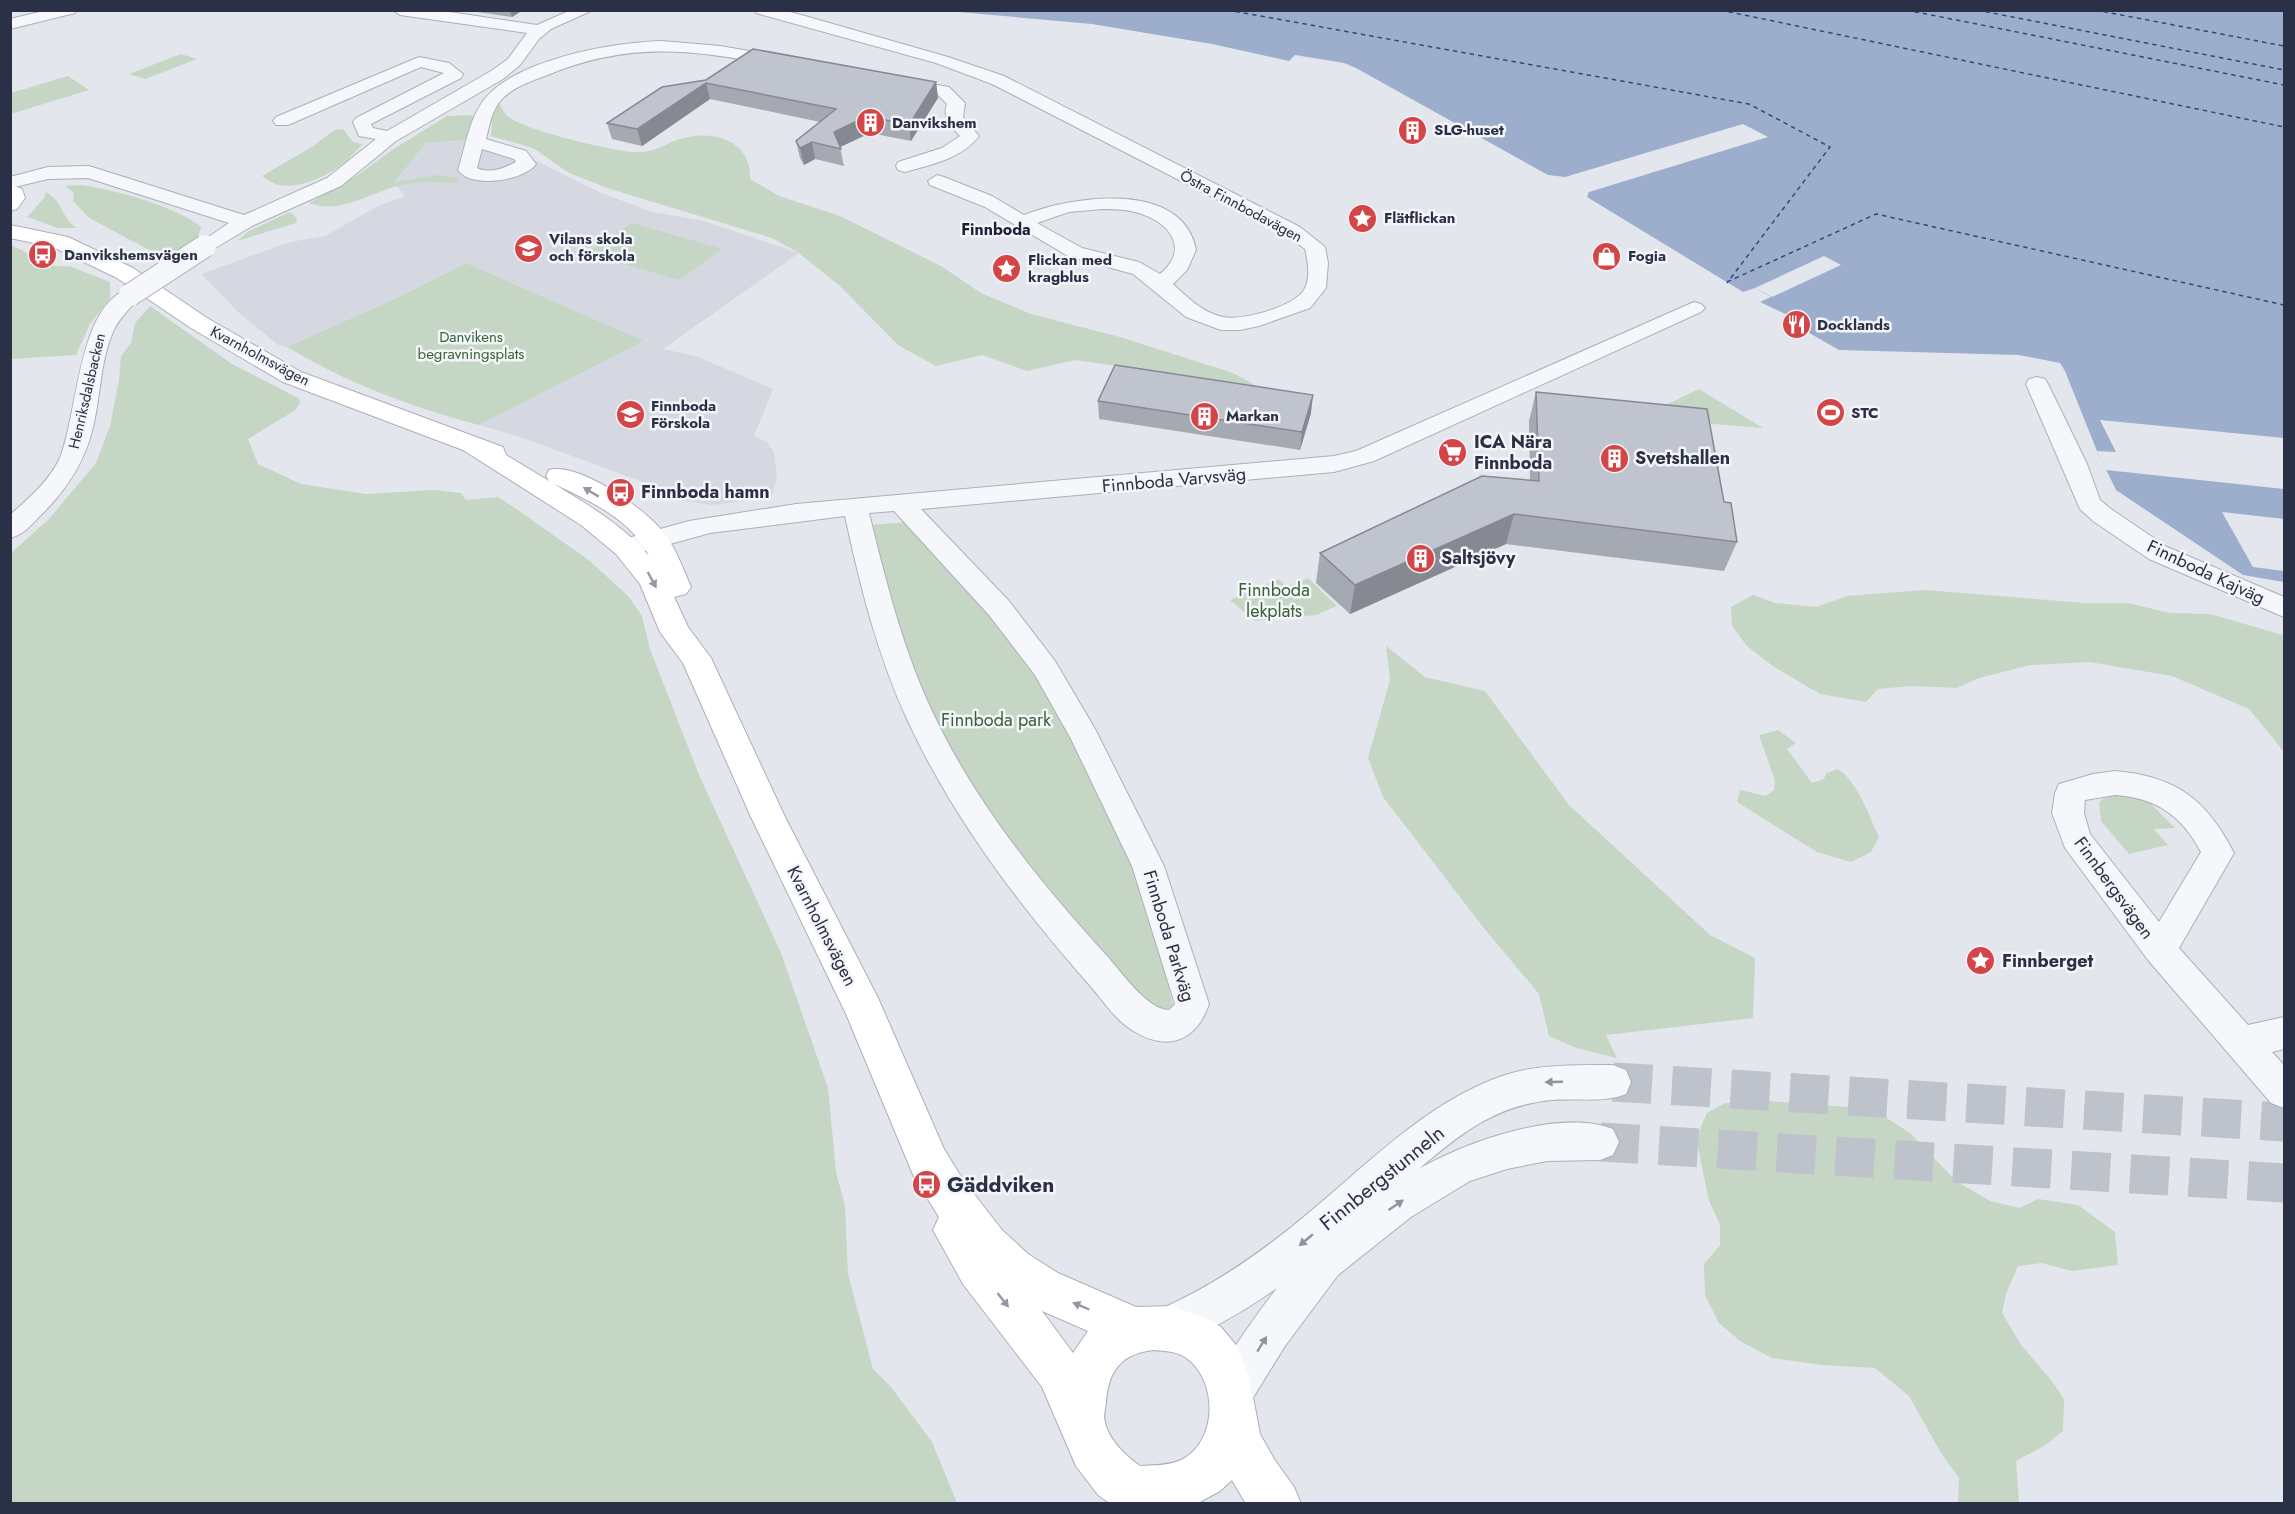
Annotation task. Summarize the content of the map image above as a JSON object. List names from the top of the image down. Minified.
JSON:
{"streets":{"street":["Östra Finnbodavägen","Kvarnholmsvägen","Henriksdalsbacken","Finnboda Varvsväg","Finnboda Kajväg","Finnbergsvägen","Finnboda Parkväg","Finnbergstunneln"]},"crossings":[["Kvarnholmsvägen","Finnboda Varvsväg"],["Kvarnholmsvägen","Finnbergstunneln"],["Finnboda Varvsväg","Finnboda Parkväg"]],"districts":["Finnboda"],"parks":["Danvikens begravningsplats","Finnboda lekplats","Finnboda park"],"places":{"building":["Danvikshem","SLG-huset","Markan","Svetshallen","Saltsjövy"],"place":["Flätflickan","Flickan med kragblus","Finnberget"],"school or university":["Vilans skola och förskola","Finnboda Förskola"],"bus stop":["Danvikshemsvägen","Finnboda hamn","Gäddviken"],"shop":["Fogia"],"restaurant":["Docklands"],"sports":["STC"],"supermarket":["ICA Nära Finnboda"]}}
